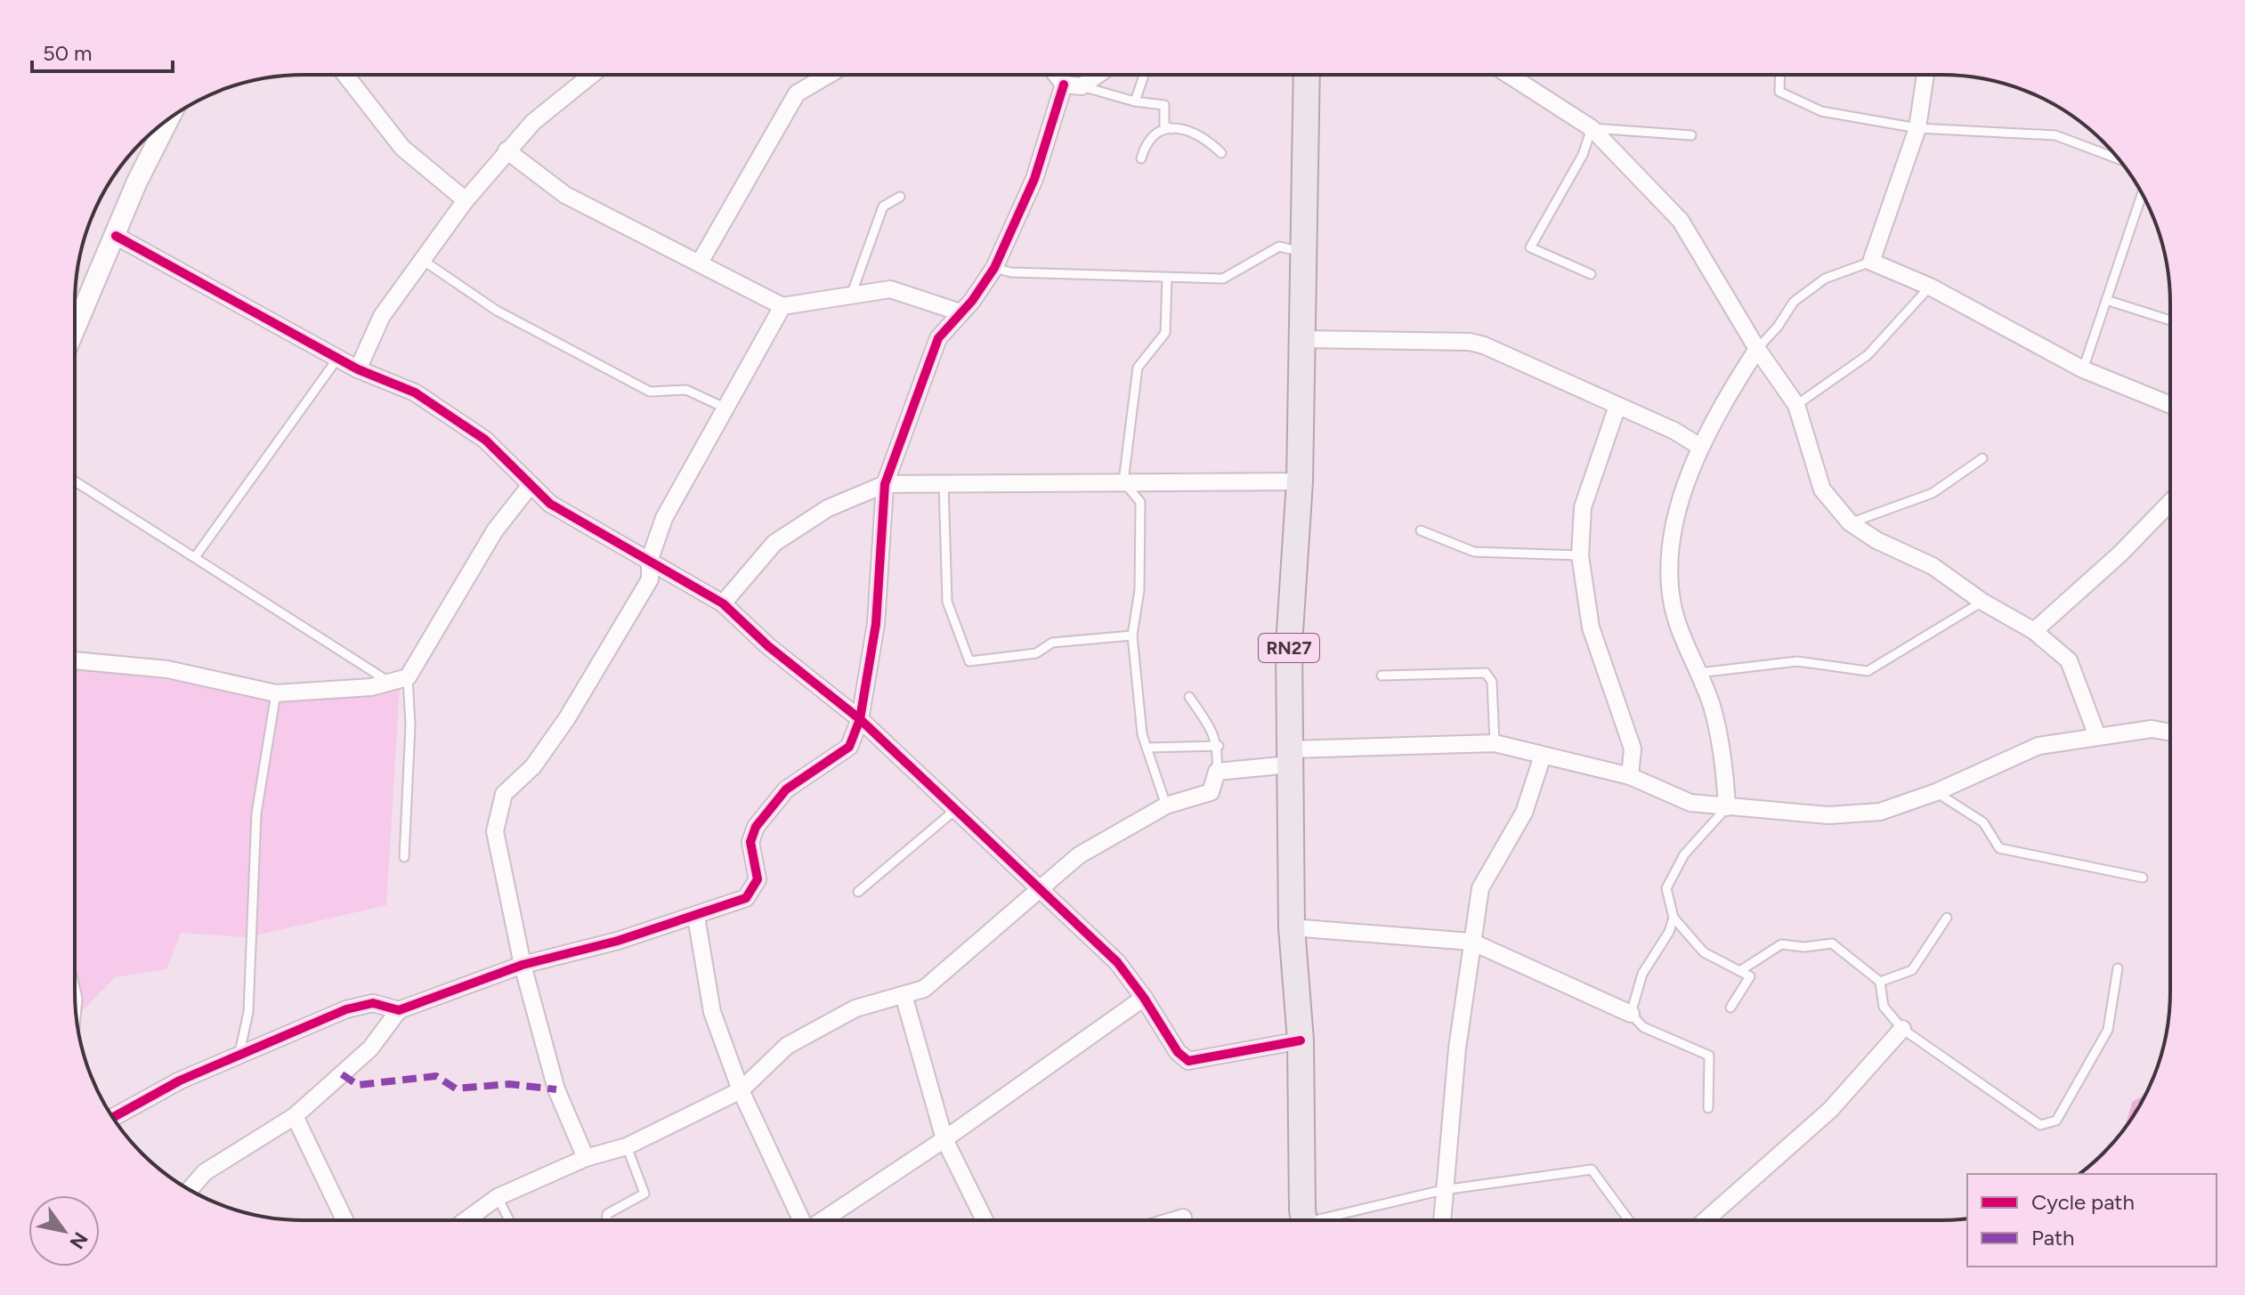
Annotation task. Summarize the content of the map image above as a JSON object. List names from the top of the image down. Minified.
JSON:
{"streets":{"main road":["RN27"]},"legend":["Cycle path","Path"],"scale_bar":"50 m","north":"bottom right"}
